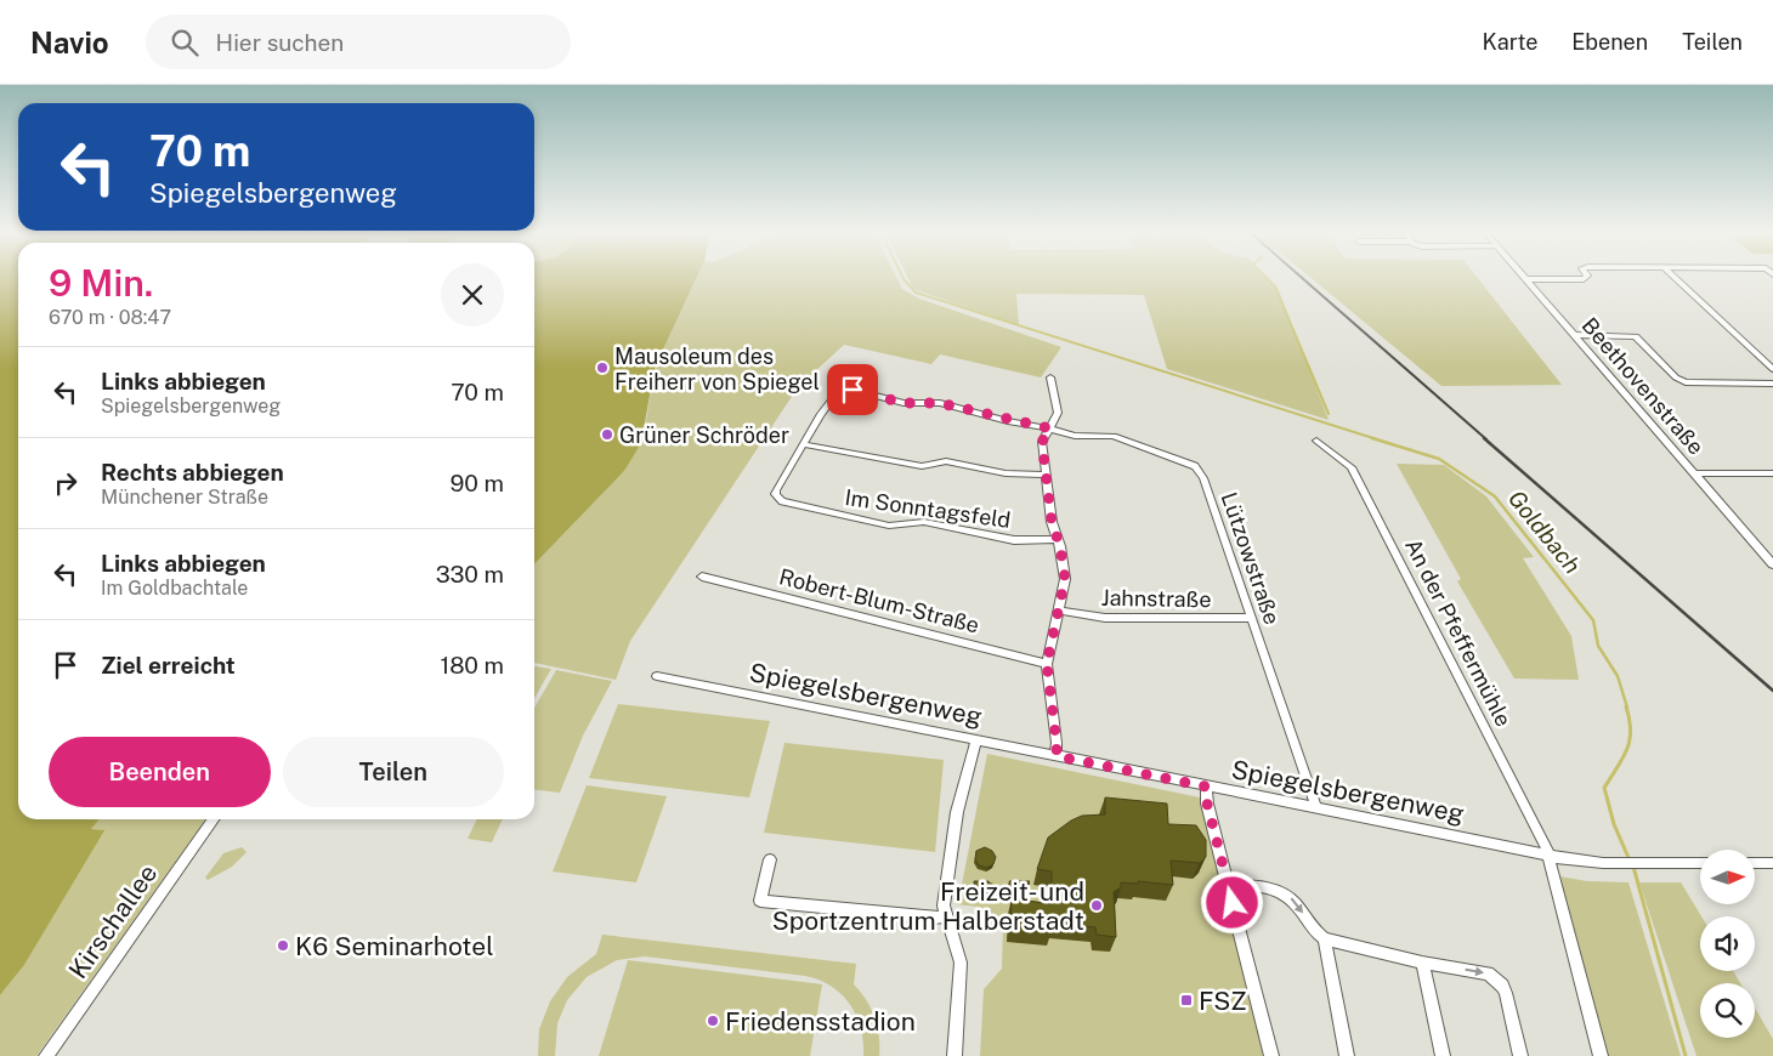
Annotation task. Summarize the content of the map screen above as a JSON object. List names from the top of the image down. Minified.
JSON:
{"streets":{"street":["Beethovenstraße","Im Sonntagsfeld","Lützowstraße","Jahnstraße","Robert-Blum-Straße","An der Pfeffermühle","Spiegelsbergenweg","Kirschallee"]},"crossings":[["Im Sonntagsfeld","Lützowstraße"],["Lützowstraße","Jahnstraße"],["Lützowstraße","Spiegelsbergenweg"],["An der Pfeffermühle","Spiegelsbergenweg"]],"water":["Goldbach"],"places":{"other":["Mausoleum des Freiherr von Spiegel","Grüner Schröder","Freizeit- und Sportzentrum Halberstadt","K6 Seminarhotel","Friedensstadion"],"transit":["FSZ"]},"north":"right","page":{"header":"Navio","search":"Hier suchen","nav":["Karte","Ebenen","Teilen"],"turn":["70 m","Spiegelsbergenweg"],"heading":["9 Min.","670 m · 08:47"],"list":[{"name":"Links abbiegen","note":"Spiegelsbergenweg","value":"70 m"},{"name":"Rechts abbiegen","note":"Münchener Straße","value":"90 m"},{"name":"Links abbiegen","note":"Im Goldbachtale","value":"330 m"},{"name":"Ziel erreicht","value":"180 m"}],"buttons":["Beenden","Teilen"]}}
